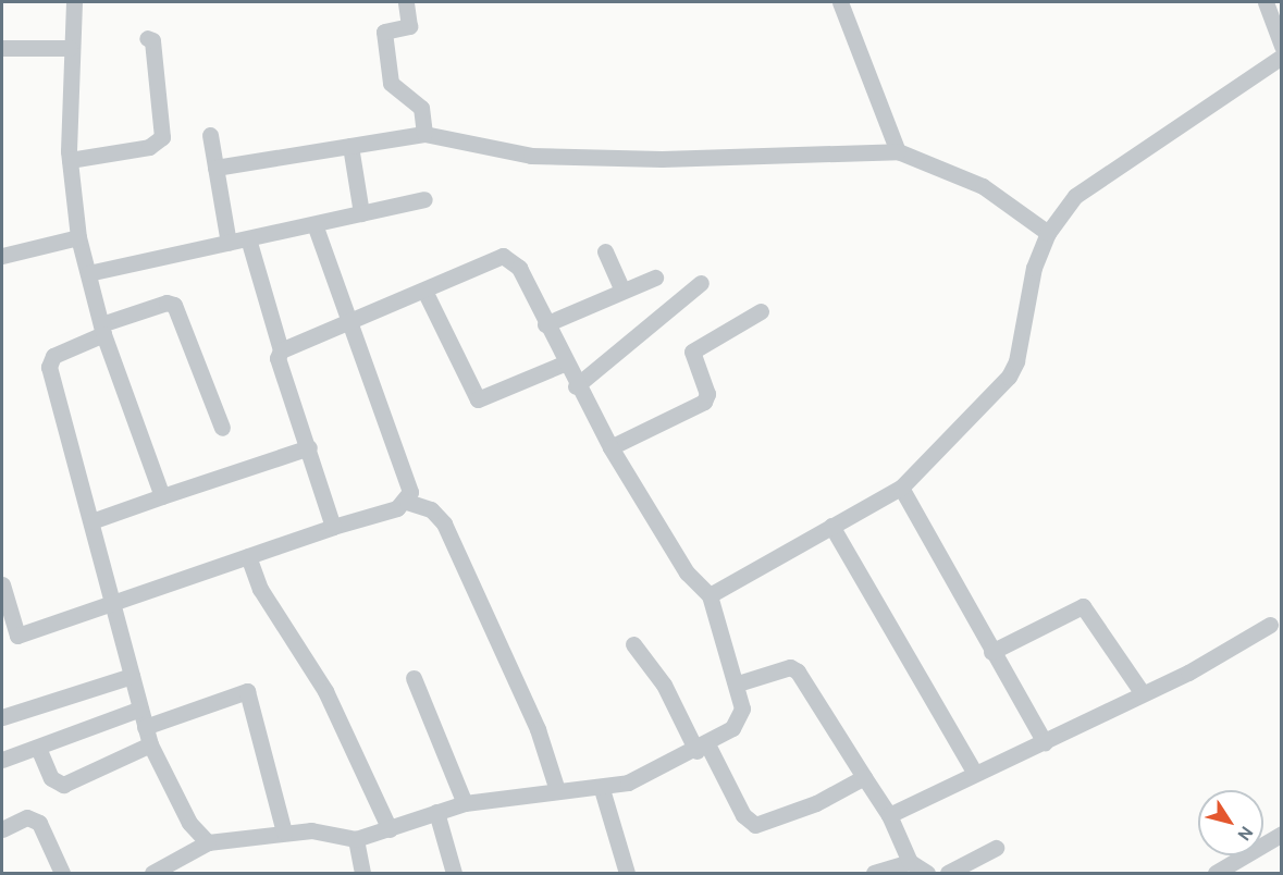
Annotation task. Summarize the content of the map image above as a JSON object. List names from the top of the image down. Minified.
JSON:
{"north":"bottom right"}
